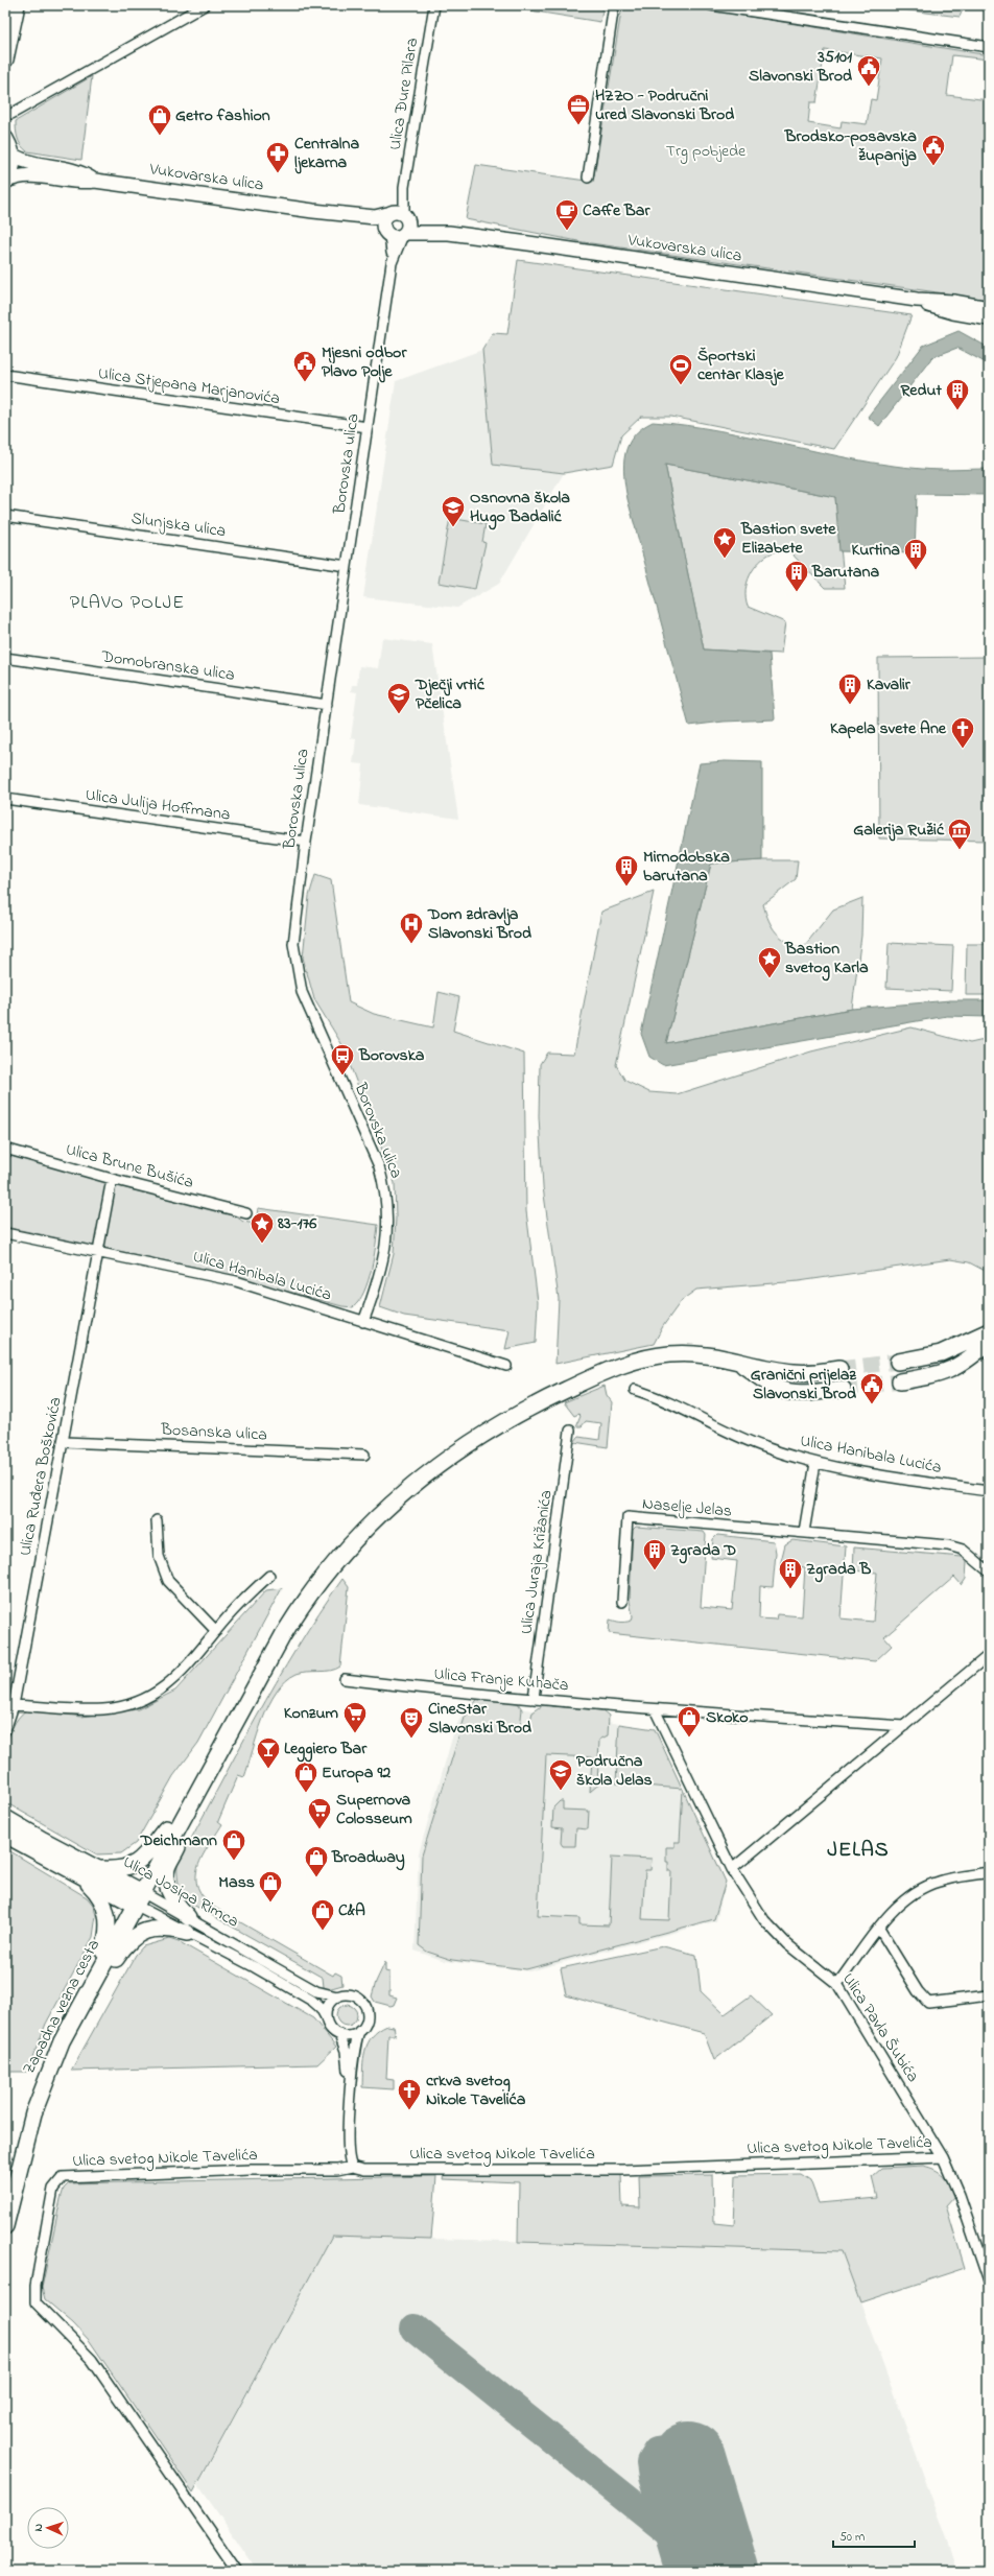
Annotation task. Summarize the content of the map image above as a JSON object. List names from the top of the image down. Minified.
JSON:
{"streets":{"main road":["Vukovarska ulica","Ulica Josipa Rimca","Zapadna vezna cesta"],"street":["Ulica Đure Pilara","Ulica Stjepana Marjanovića","Borovska ulica","Slunjska ulica","Domobranska ulica","Ulica Julija Hoffmana","Ulica Brune Bušića","Ulica Hanibala Lucića","Bosanska ulica","Ulica Ruđera Boškovića","Naselje Jelas","Ulica Juraja Križanića","Ulica Franje Kuhača","Ulica Pavla Šubića","Ulica svetog Nikole Tavelića"]},"crossings":[["Ulica Đure Pilara","Vukovarska ulica"],["Vukovarska ulica","Borovska ulica"],["Ulica Stjepana Marjanovića","Borovska ulica"],["Borovska ulica","Slunjska ulica"],["Borovska ulica","Domobranska ulica"],["Borovska ulica","Ulica Julija Hoffmana"],["Borovska ulica","Ulica Hanibala Lucića"],["Ulica Brune Bušića","Ulica Ruđera Boškovića"],["Ulica Hanibala Lucića","Ulica Ruđera Boškovića"],["Bosanska ulica","Ulica Ruđera Boškovića"],["Ulica Juraja Križanića","Ulica Franje Kuhača"],["Ulica Josipa Rimca","Zapadna vezna cesta"],["Ulica Josipa Rimca","Ulica svetog Nikole Tavelića"],["Ulica Pavla Šubića","Ulica svetog Nikole Tavelića"]],"districts":["PLAVO POLJE","JELAS"],"parks":["Trg pobjede"],"places":{"public building":["35101 Slavonski Brod","Brodsko-posavska županija","Mjesni odbor Plavo Polje","Granični prijelaz Slavonski Brod"],"office":["HZZO - Područni ured Slavonski Brod"],"shop":["Getro fashion","Skoko","Europa 92","Deichmann","Broadway","Mass","C&A"],"pharmacy":["Centralna ljekarna"],"cafe":["Caffe Bar"],"sports":["Športski centar Klasje"],"building":["Redut","Kurtina","Barutana","Kavalir","Mirnodobska barutana","Zgrada D","Zgrada B"],"school or university":["Osnovna škola Hugo Badalić","Dječji vrtić Pčelica","Područna škola Jelas"],"place":["Bastion svete Elizabete","Bastion svetog Karla","83-176"],"church":["Kapela svete Ane","crkva svetog Nikole Tavelića"],"museum":["Galerija Ružić"],"hospital":["Dom zdravlja Slavonski Brod"],"bus stop":["Borovska"],"supermarket":["Konzum","Supernova Colosseum"],"theatre":["CineStar Slavonski Brod"],"bar":["Leggiero Bar"]},"scale_bar":"50 m","north":"left"}
